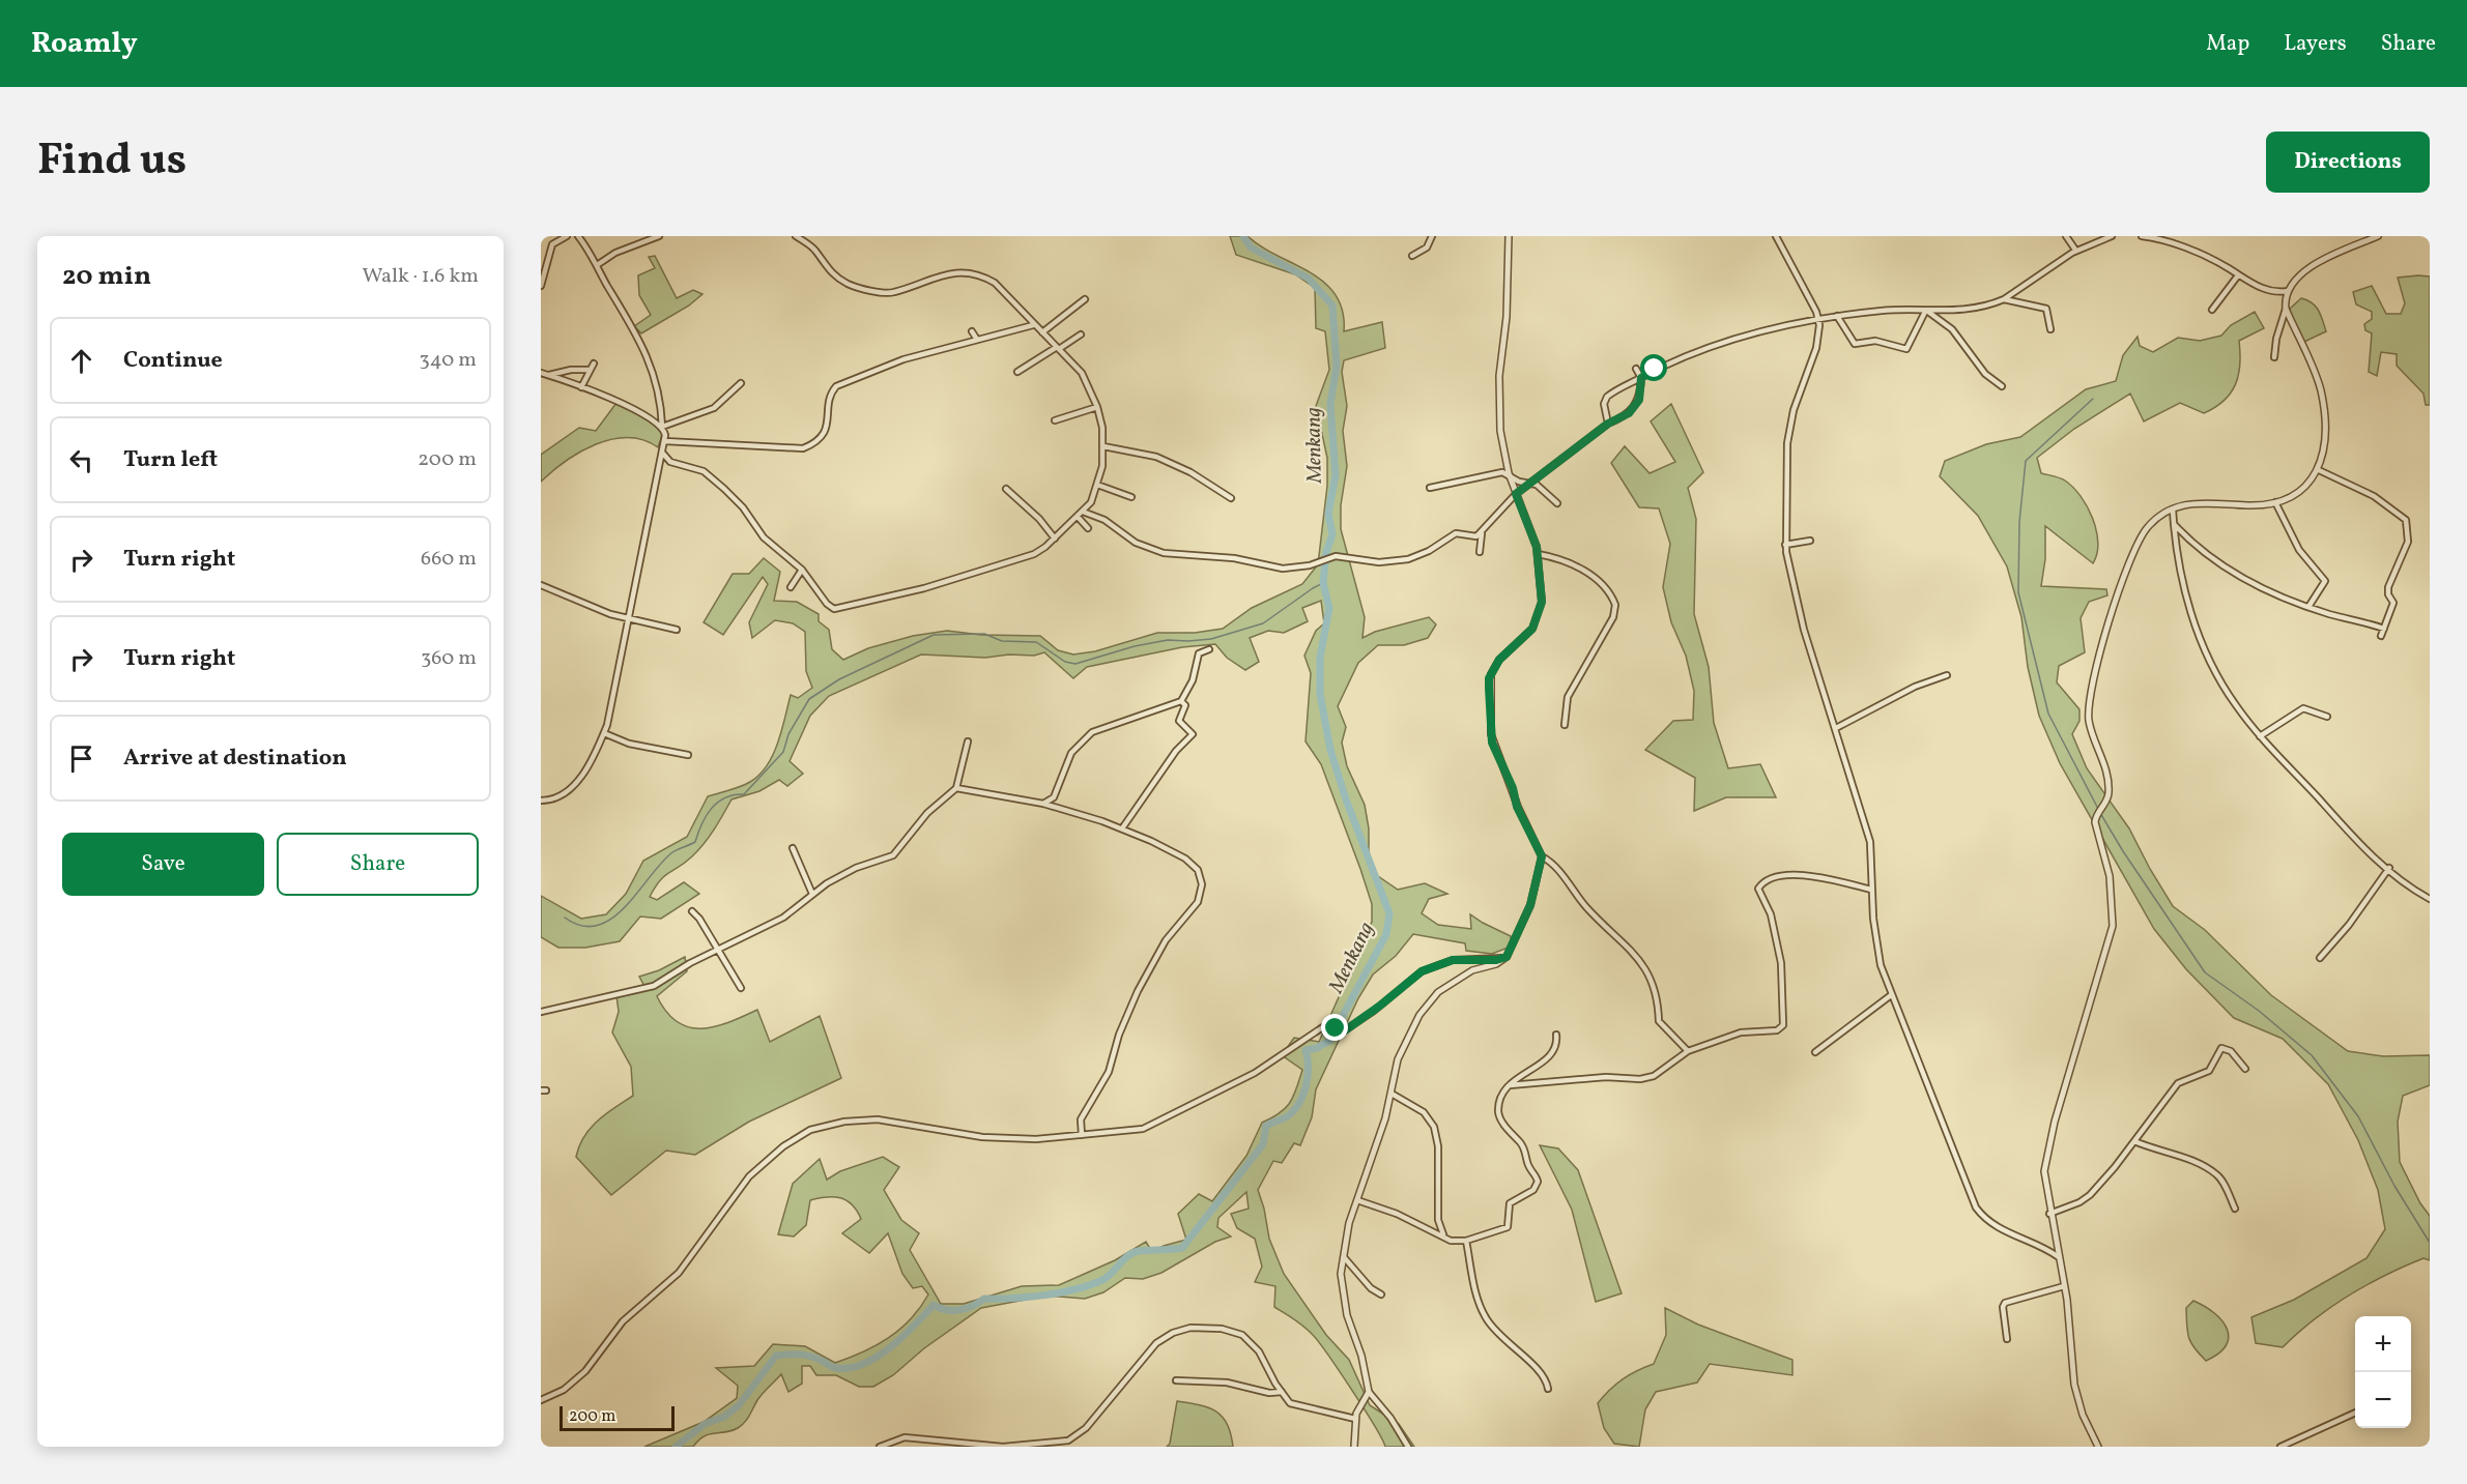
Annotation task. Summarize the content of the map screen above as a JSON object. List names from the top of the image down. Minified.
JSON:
{"water":["Menkang"],"scale_bar":"200 m","page":{"header":"Roamly","nav":["Map","Layers","Share"],"title":"Find us","buttons":["Directions",["Save","Share"]],"heading":["20 min","Walk · 1.6 km"],"list":[["Continue","340 m"],["Turn left","200 m"],["Turn right","660 m"],["Turn right","360 m"],"Arrive at destination"],"map_buttons":["+","−"],"scale":"200 m"}}
